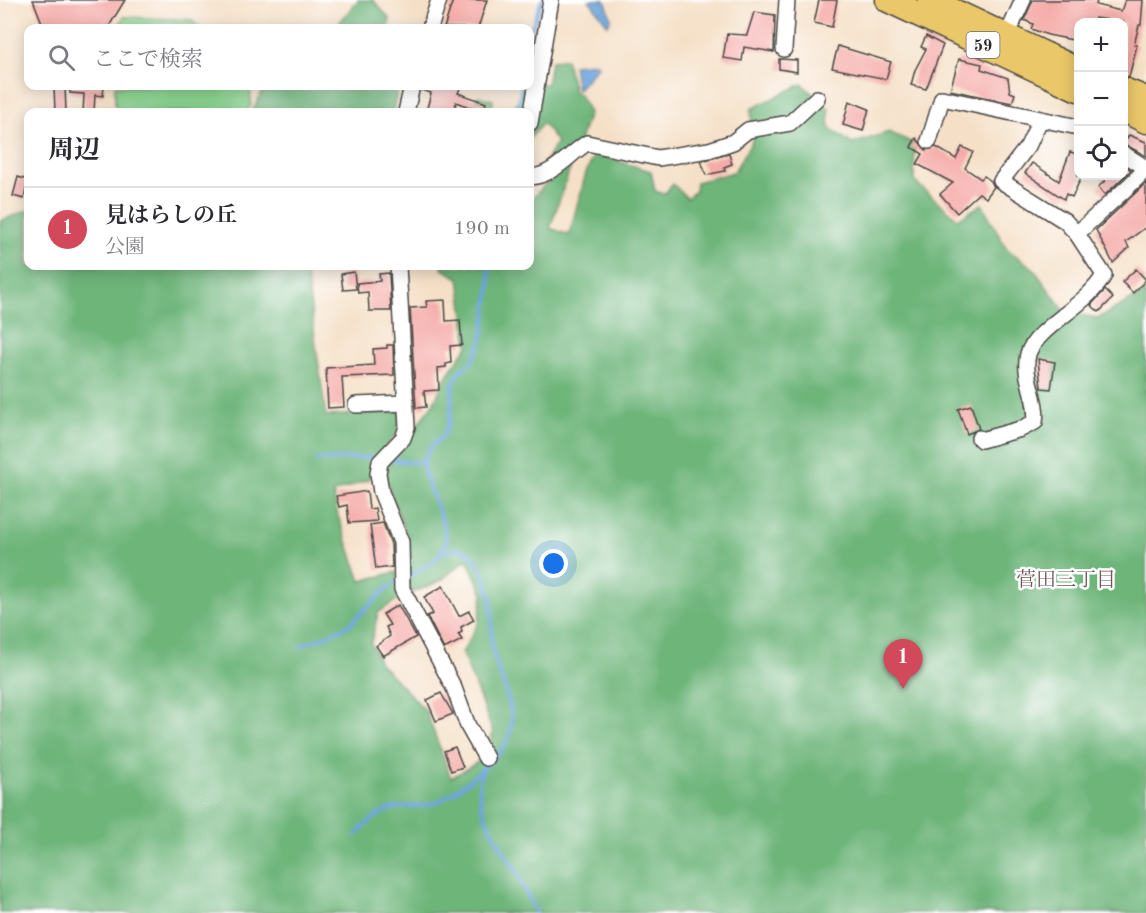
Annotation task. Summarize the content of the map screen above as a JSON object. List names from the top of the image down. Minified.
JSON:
{"streets":{"main road":["59"]},"districts":["菅田三丁目"],"page":{"map_buttons":["+","−"],"search":"ここで検索","heading":"周辺","list":[{"mark":"1","name":"見はらしの丘","note":"公園","value":"190 m"}],"pins":"1"}}
